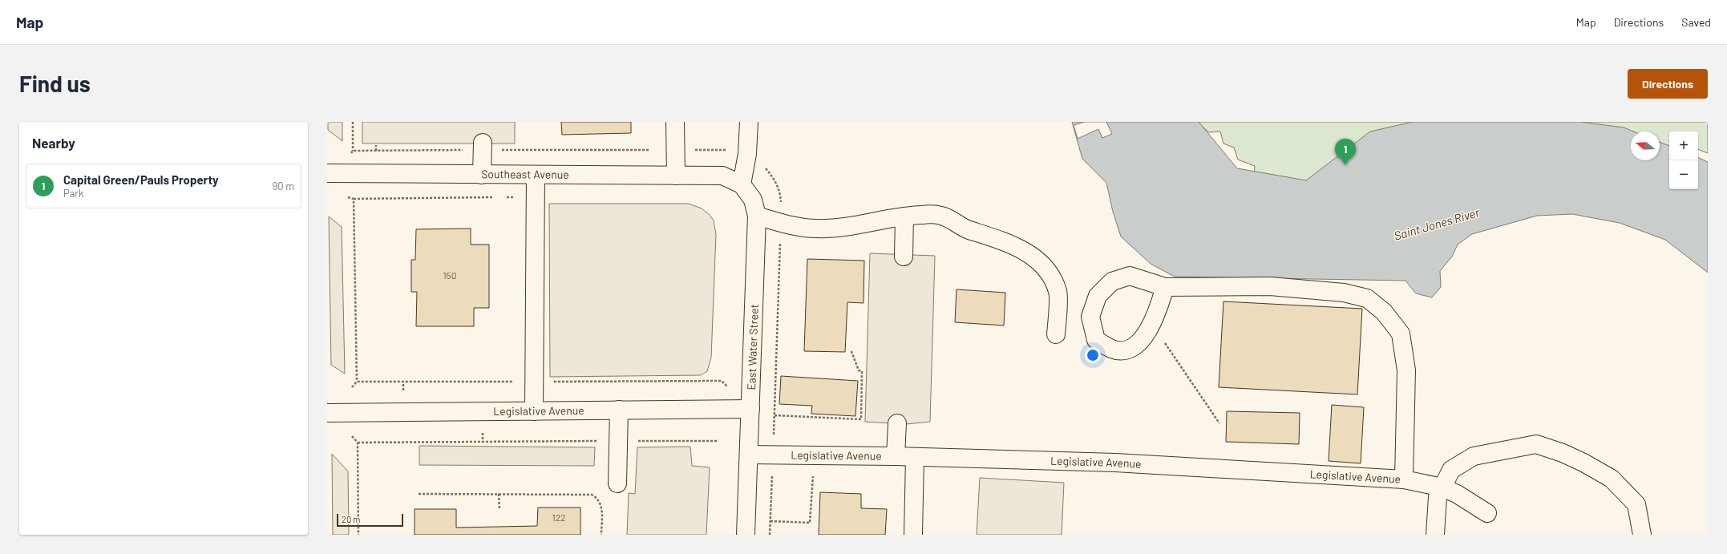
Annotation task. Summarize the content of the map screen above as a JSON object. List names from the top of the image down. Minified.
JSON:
{"streets":{"street":["Southeast Avenue","East Water Street","Legislative Avenue"]},"crossings":[["Southeast Avenue","East Water Street"],["East Water Street","Legislative Avenue"]],"water":["Saint Jones River"],"house_numbers":["150","122"],"scale_bar":"20 m","north":"left","page":{"header":"Map","nav":["Map","Directions","Saved"],"buttons":"Directions","title":"Find us","heading":"Nearby","map_buttons":["+","−"],"pins":"1","list":[{"mark":"1","name":"Capital Green/Pauls Property","note":"Park","value":"90 m"}],"scale":"20 m"}}
